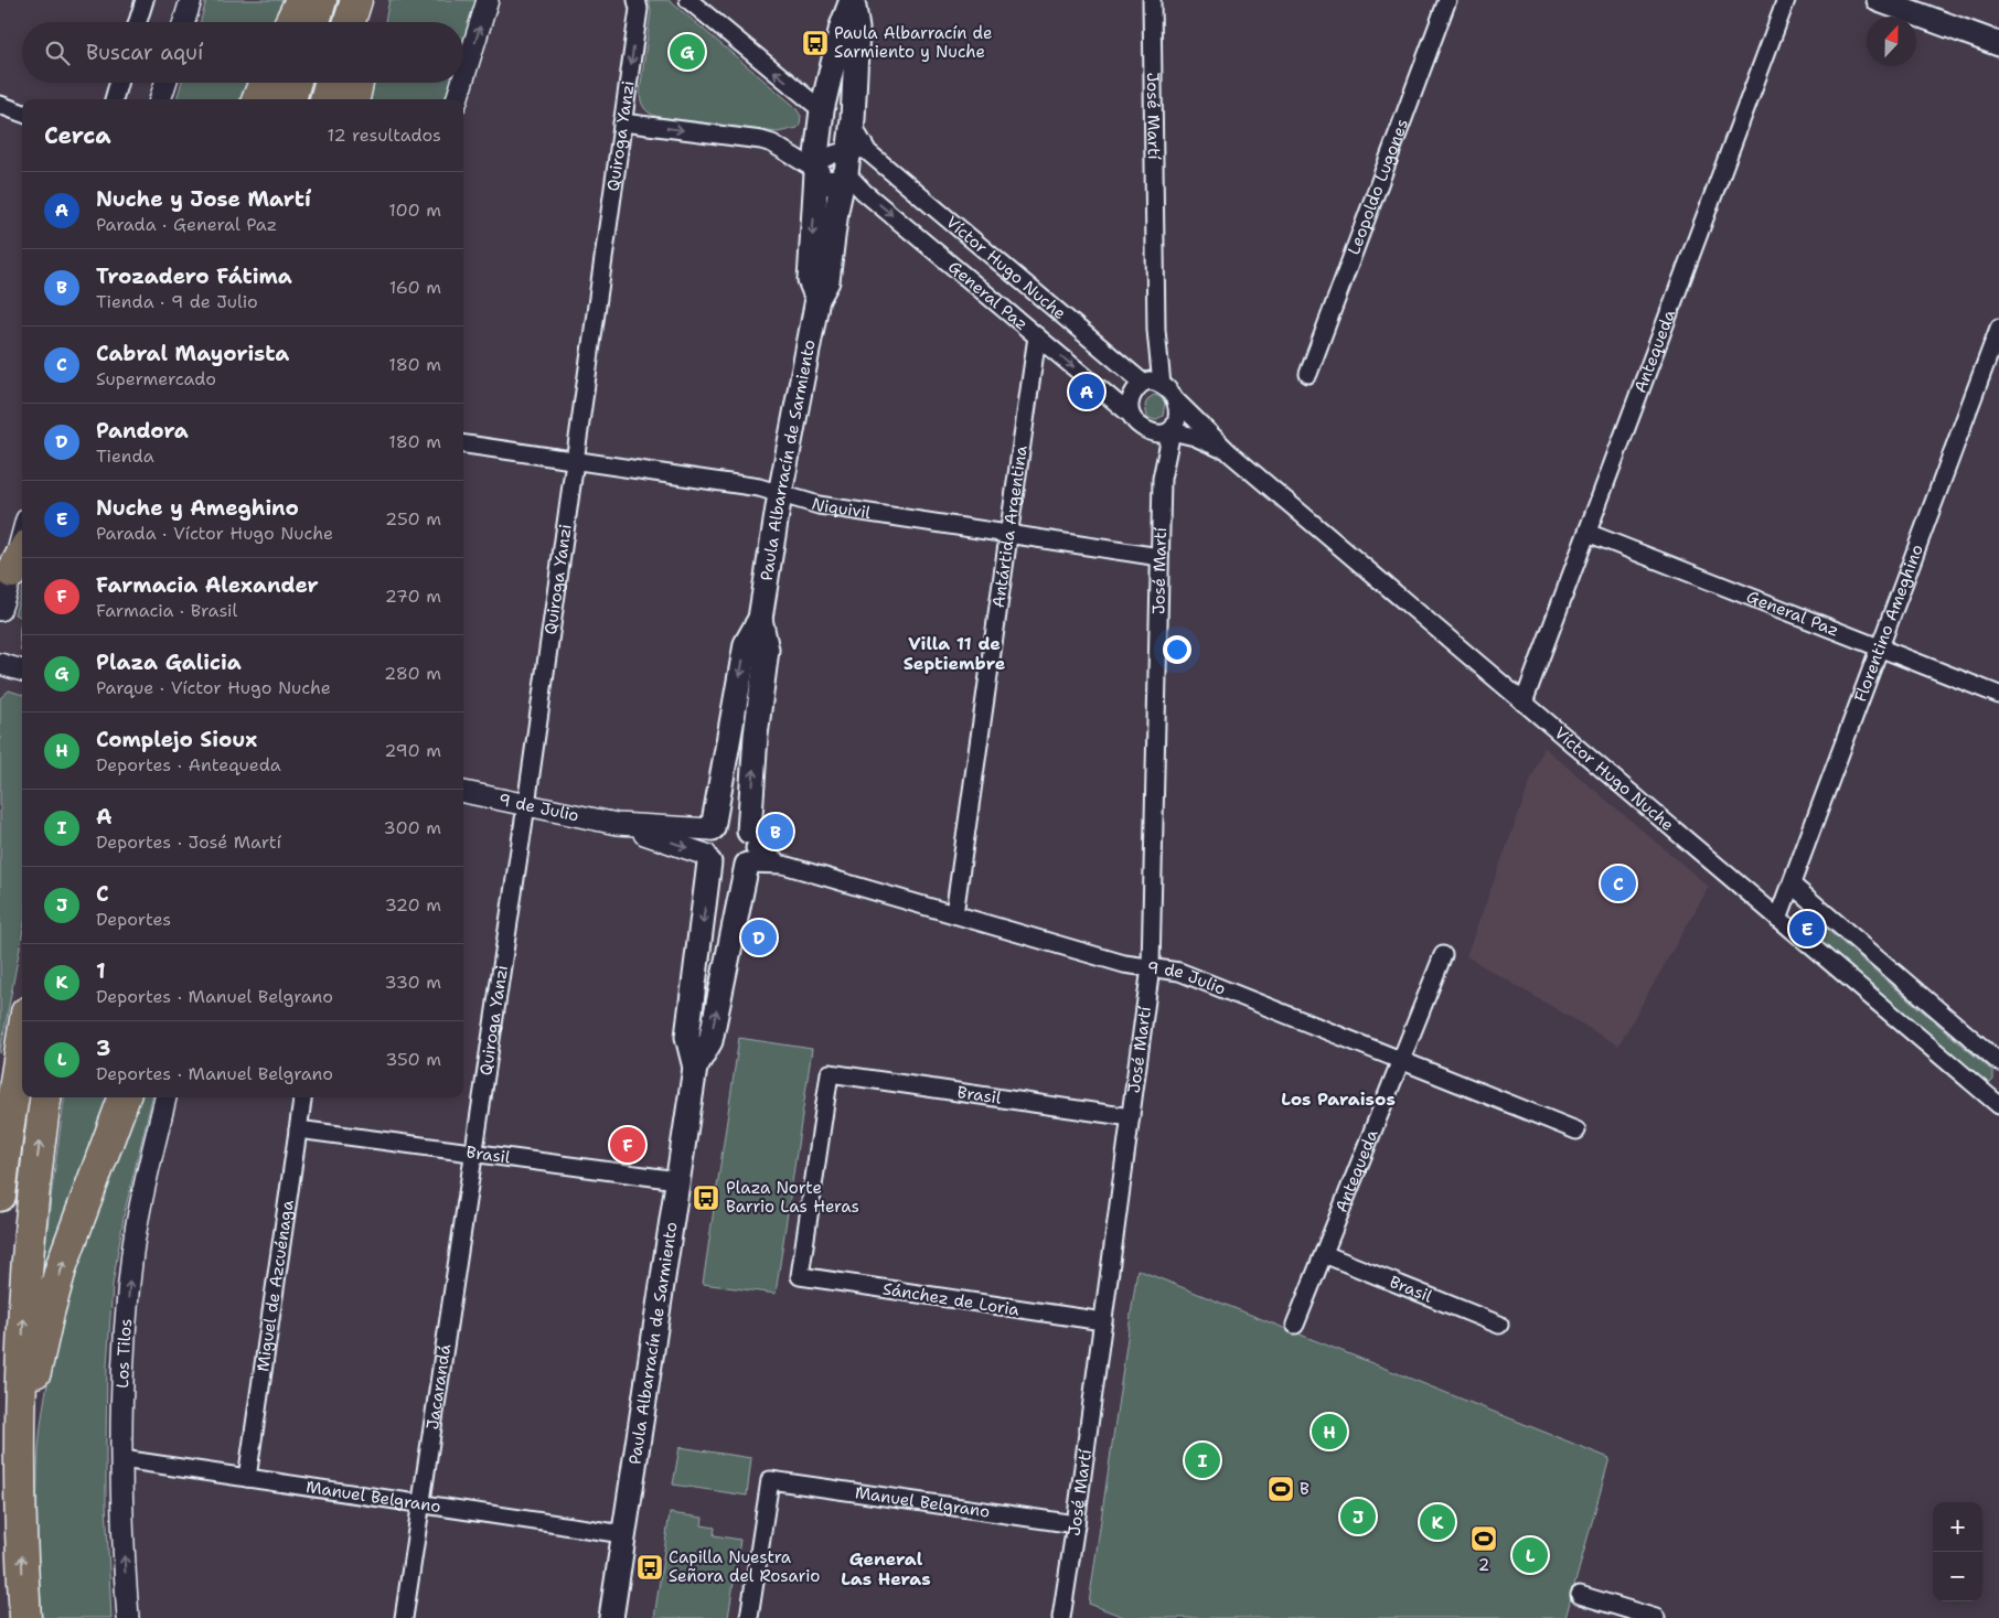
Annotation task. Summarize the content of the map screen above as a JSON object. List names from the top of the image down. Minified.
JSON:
{"streets":{"main road":["Paula Albarracín de Sarmiento"],"street":["José Martí","Quiroga Yanzi","Leopoldo Lugones","Víctor Hugo Nuche","General Paz","Antequeda","Niquivil","Antártida Argentina","Florentino Ameghino","9 de Julio","Brasil","Miguel de Azcuénaga","Sánchez de Loria","Los Tilos","Jacarandá","Manuel Belgrano"]},"crossings":[["José Martí","Víctor Hugo Nuche"],["José Martí","General Paz"],["José Martí","Niquivil"],["José Martí","9 de Julio"],["José Martí","Brasil"],["José Martí","Sánchez de Loria"],["José Martí","Manuel Belgrano"],["Quiroga Yanzi","Niquivil"],["Quiroga Yanzi","9 de Julio"],["Quiroga Yanzi","Brasil"],["Quiroga Yanzi","Jacarandá"],["Víctor Hugo Nuche","General Paz"],["Víctor Hugo Nuche","Antequeda"],["Víctor Hugo Nuche","Paula Albarracín de Sarmiento"],["Víctor Hugo Nuche","Florentino Ameghino"],["General Paz","Antequeda"],["General Paz","Paula Albarracín de Sarmiento"],["General Paz","Antártida Argentina"],["General Paz","Florentino Ameghino"],["Antequeda","9 de Julio"],["Antequeda","Brasil"],["Paula Albarracín de Sarmiento","Niquivil"],["Paula Albarracín de Sarmiento","9 de Julio"],["Paula Albarracín de Sarmiento","Brasil"],["Paula Albarracín de Sarmiento","Manuel Belgrano"],["Niquivil","Antártida Argentina"],["Antártida Argentina","9 de Julio"],["Brasil","Miguel de Azcuénaga"],["Brasil","Sánchez de Loria"],["Brasil","Jacarandá"],["Miguel de Azcuénaga","Manuel Belgrano"],["Los Tilos","Manuel Belgrano"],["Jacarandá","Manuel Belgrano"]],"one_way":["General Paz","Los Tilos"],"districts":["Villa 11 de Septiembre","Los Paraisos","General Las Heras"],"places":{"bus stop":["Paula Albarracín de Sarmiento y Nuche","Plaza Norte Barrio Las Heras","Capilla Nuestra Señora del Rosario"],"sports":["B","2"]},"north":"top","page":{"search":"Buscar aquí","pins":["G","A","B","C","E","D","F","H","I","J","K","L"],"heading":["Cerca","12 resultados"],"list":[{"mark":"A","name":"Nuche y Jose Martí","note":"Parada · General Paz","value":"100 m"},{"mark":"B","name":"Trozadero Fátima","note":"Tienda · 9 de Julio","value":"160 m"},{"mark":"C","name":"Cabral Mayorista","note":"Supermercado","value":"180 m"},{"mark":"D","name":"Pandora","note":"Tienda","value":"180 m"},{"mark":"E","name":"Nuche y Ameghino","note":"Parada · Víctor Hugo Nuche","value":"250 m"},{"mark":"F","name":"Farmacia Alexander","note":"Farmacia · Brasil","value":"270 m"},{"mark":"G","name":"Plaza Galicia","note":"Parque · Víctor Hugo Nuche","value":"280 m"},{"mark":"H","name":"Complejo Sioux","note":"Deportes · Antequeda","value":"290 m"},{"mark":"I","name":"A","note":"Deportes · José Martí","value":"300 m"},{"mark":"J","name":"C","note":"Deportes","value":"320 m"},{"mark":"K","name":"1","note":"Deportes · Manuel Belgrano","value":"330 m"},{"mark":"L","name":"3","note":"Deportes · Manuel Belgrano","value":"350 m"}],"map_buttons":["+","−"]}}
